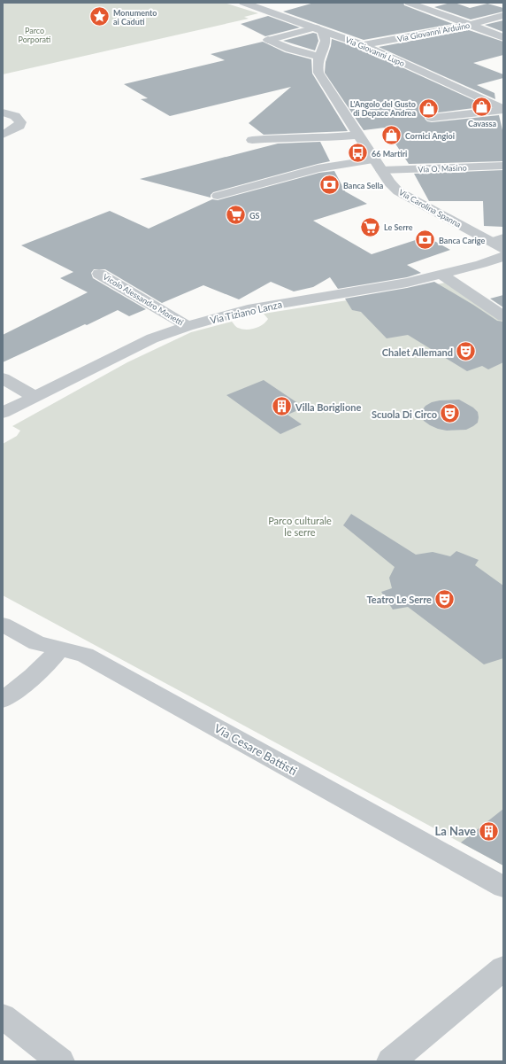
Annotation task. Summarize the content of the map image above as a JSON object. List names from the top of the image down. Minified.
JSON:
{"streets":{"street":["Via Giovanni Arduino","Via Giovanni Lupo","Via O. Masino","Via Carolina Spanna","Vicolo Alessandro Monetti","Via Tiziano Lanza","Via Cesare Battisti"]},"crossings":[["Via Giovanni Arduino","Via Giovanni Lupo"],["Via O. Masino","Via Carolina Spanna"],["Vicolo Alessandro Monetti","Via Tiziano Lanza"]],"parks":["Parco Porporati","Parco culturale le serre"],"places":{"place":["Monumento ai Caduti"],"shop":["Cavassa","L'Angolo del Gusto di Depace Andrea","Cornici Angioi"],"bus stop":["66 Martiri"],"bank":["Banca Sella","Banca Carige"],"supermarket":["GS","Le Serre"],"theatre":["Chalet Allemand","Scuola Di Circo","Teatro Le Serre"],"building":["Villa Boriglione","La Nave"]}}
